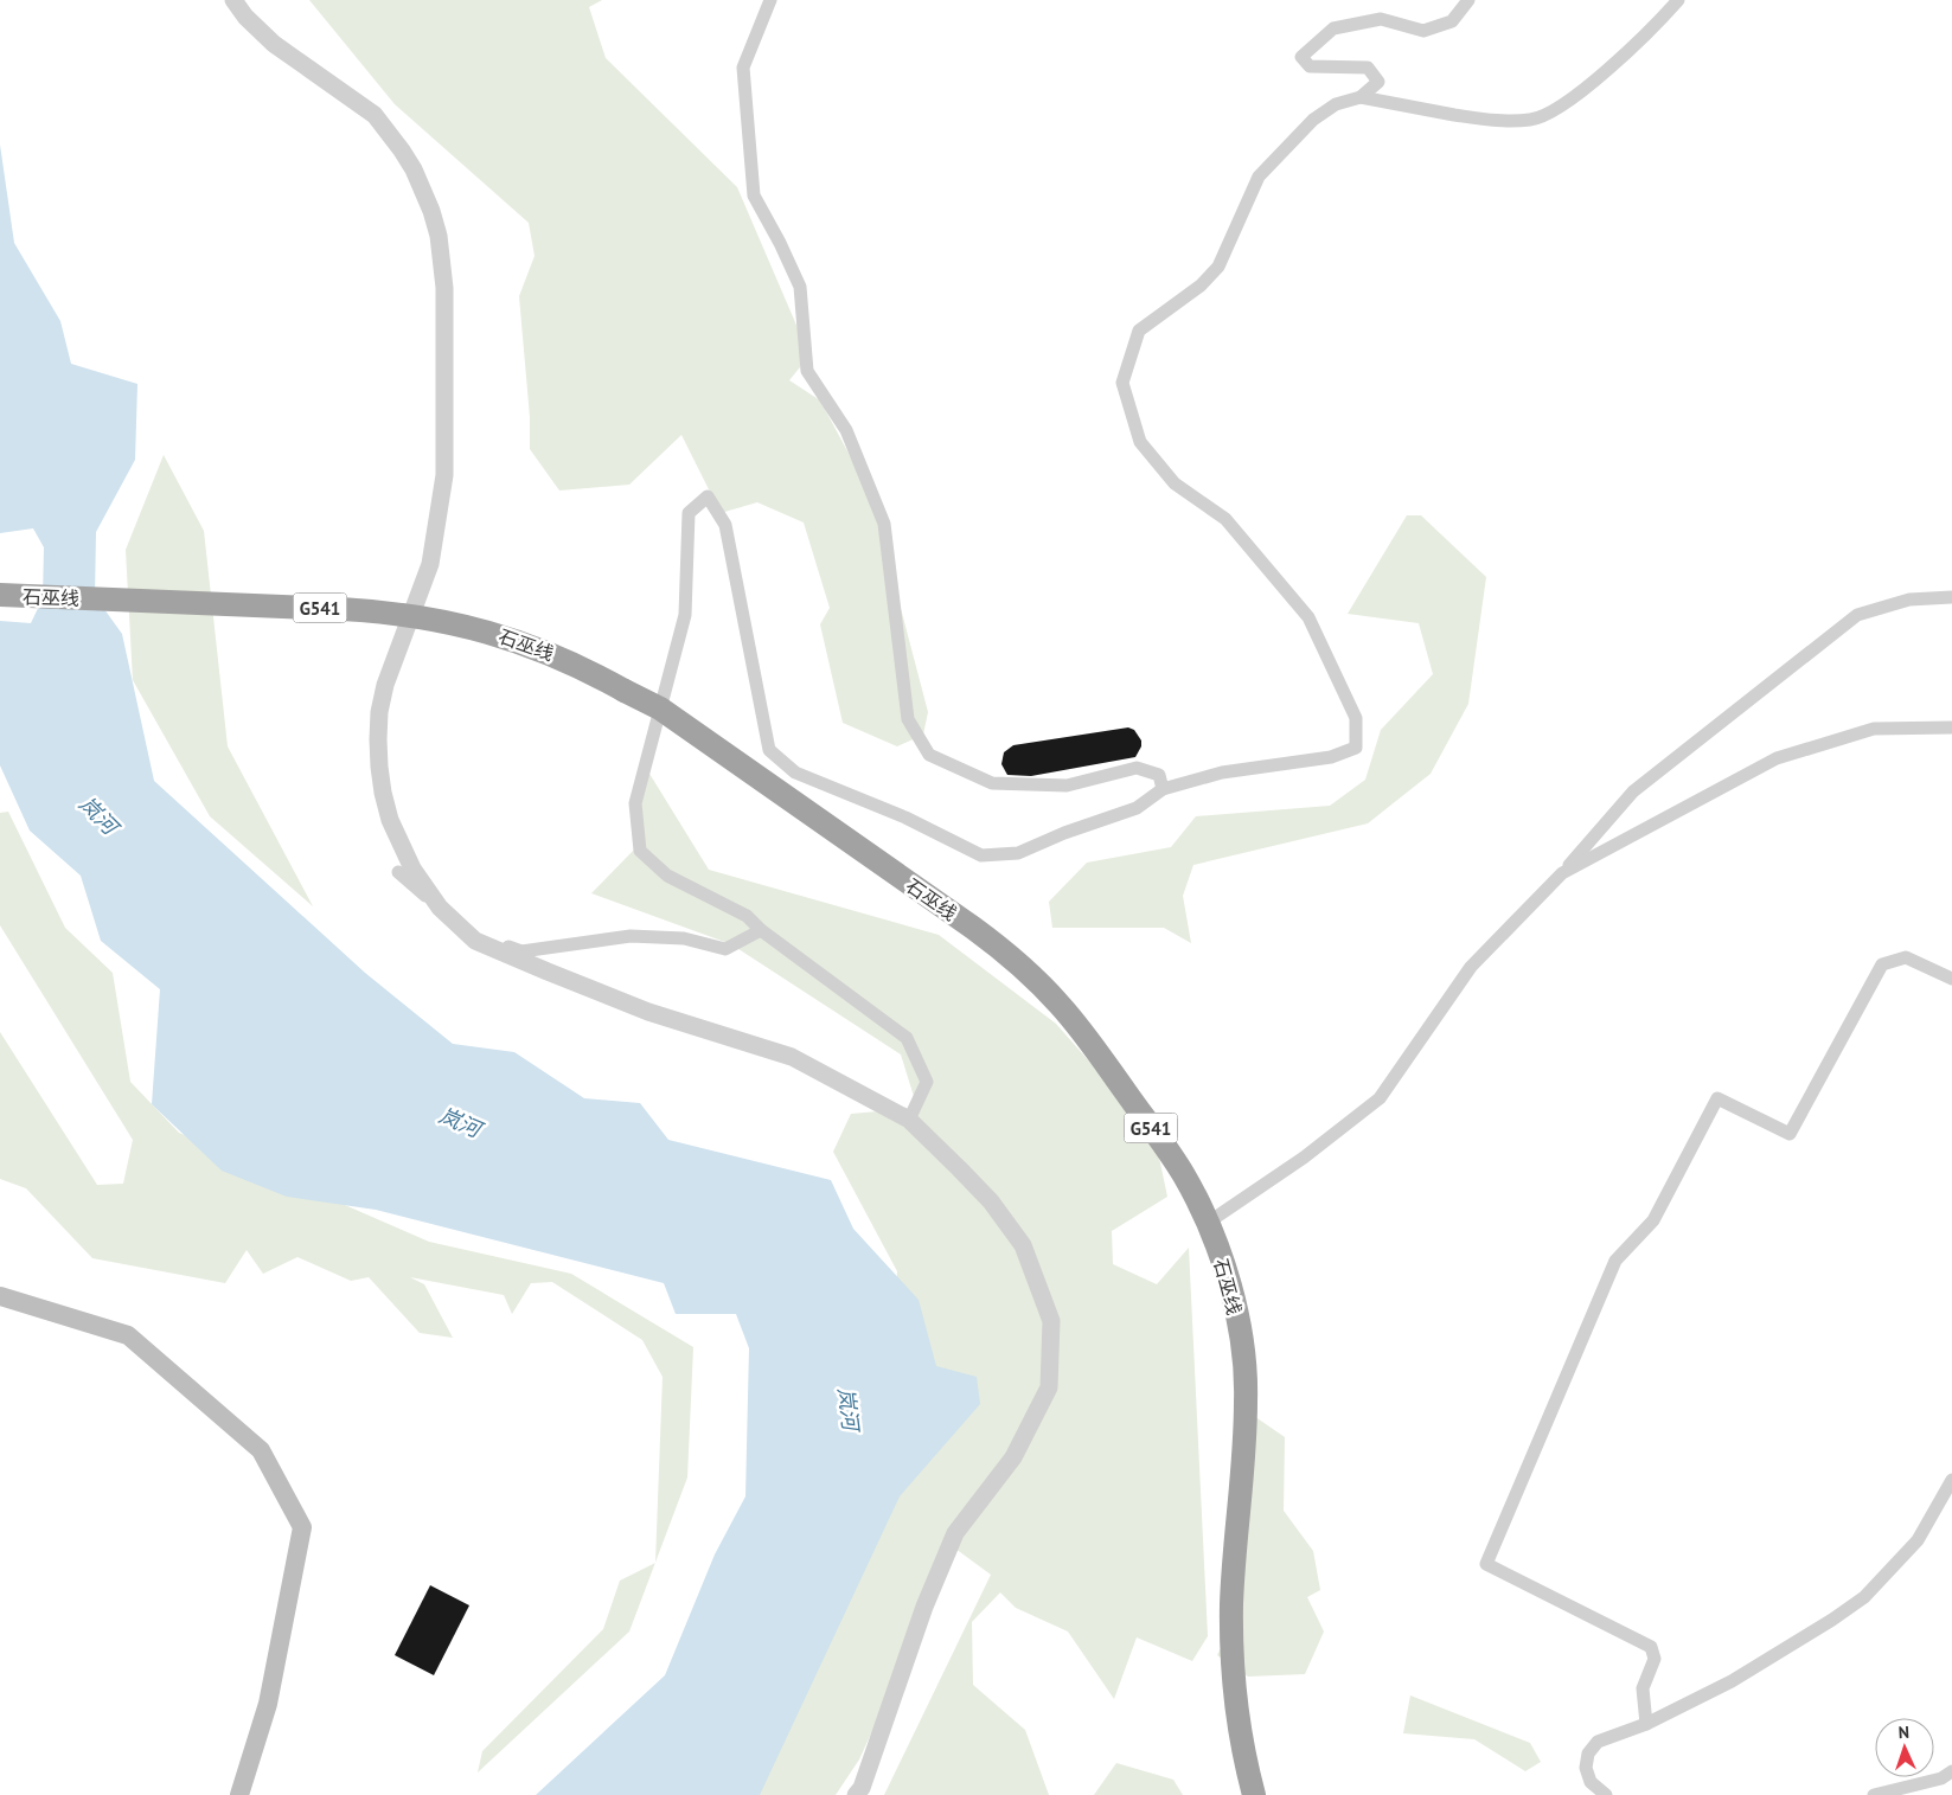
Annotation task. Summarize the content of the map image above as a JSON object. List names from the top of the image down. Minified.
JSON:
{"streets":{"highway":["石巫线","G541"]},"water":["岚河"],"north":"top"}
